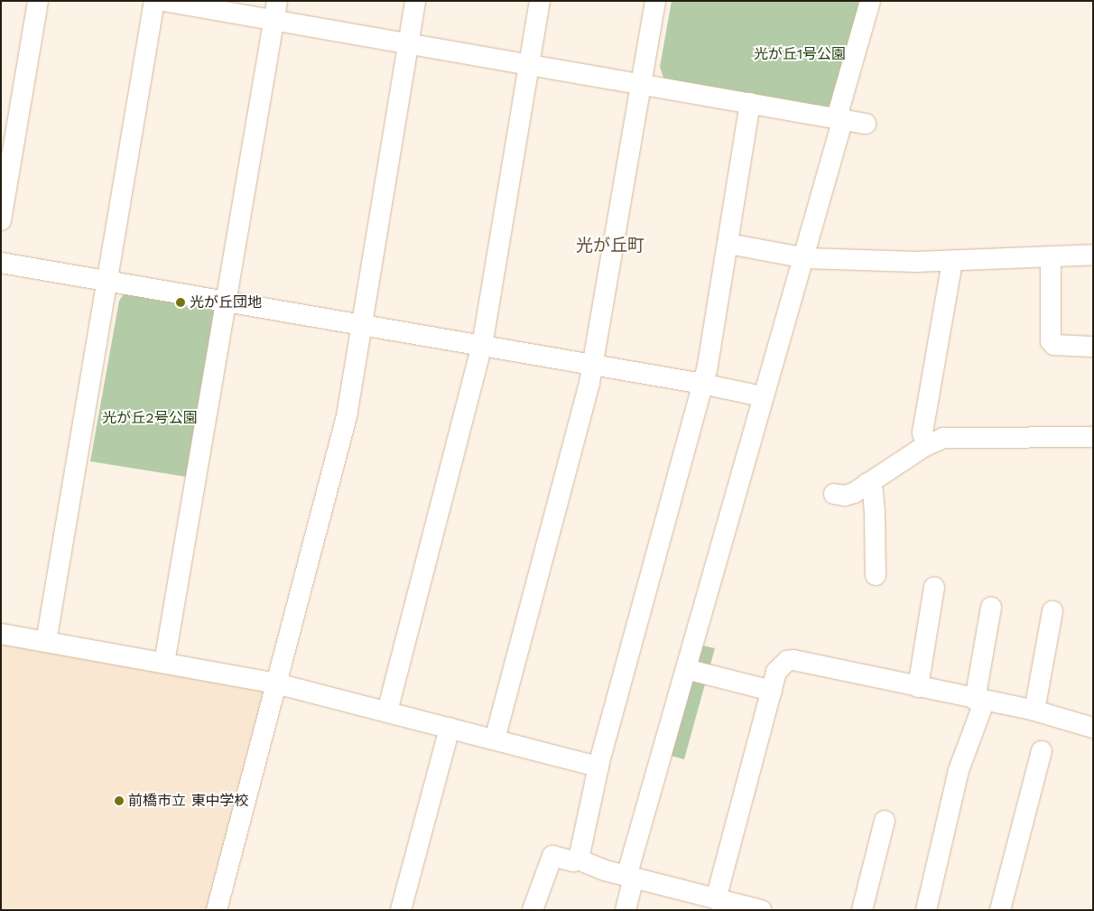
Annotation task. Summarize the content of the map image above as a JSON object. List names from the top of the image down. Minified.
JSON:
{"districts":["光が丘町"],"parks":["光が丘1号公園","光が丘2号公園"],"places":["光が丘団地","前橋市立 東中学校"]}
